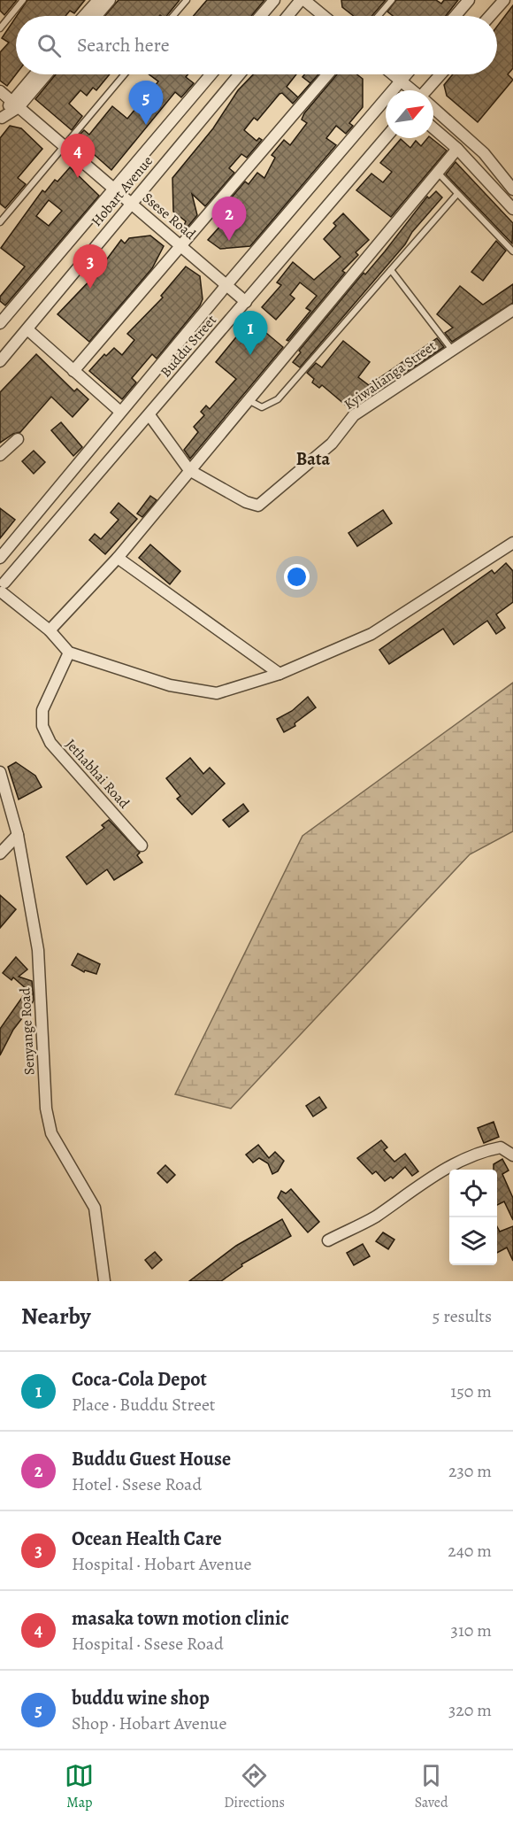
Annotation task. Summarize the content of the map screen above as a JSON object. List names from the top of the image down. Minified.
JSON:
{"streets":{"street":["Hobart Avenue","Ssese Road","Buddu Street","Kyiwalianga Street","Jethabhai Road","Senyange Road"]},"crossings":[["Hobart Avenue","Ssese Road"],["Ssese Road","Buddu Street"],["Buddu Street","Kyiwalianga Street"]],"districts":["Bata"],"north":"top right","page":{"search":"Search here","pins":["5","4","2","3","1"],"heading":["Nearby","5 results"],"list":[{"mark":"1","name":"Coca-Cola Depot","note":"Place · Buddu Street","value":"150 m"},{"mark":"2","name":"Buddu Guest House","note":"Hotel · Ssese Road","value":"230 m"},{"mark":"3","name":"Ocean Health Care","note":"Hospital · Hobart Avenue","value":"240 m"},{"mark":"4","name":"masaka town motion clinic","note":"Hospital · Ssese Road","value":"310 m"},{"mark":"5","name":"buddu wine shop","note":"Shop · Hobart Avenue","value":"320 m"}],"nav":["Map","Directions","Saved"]}}
